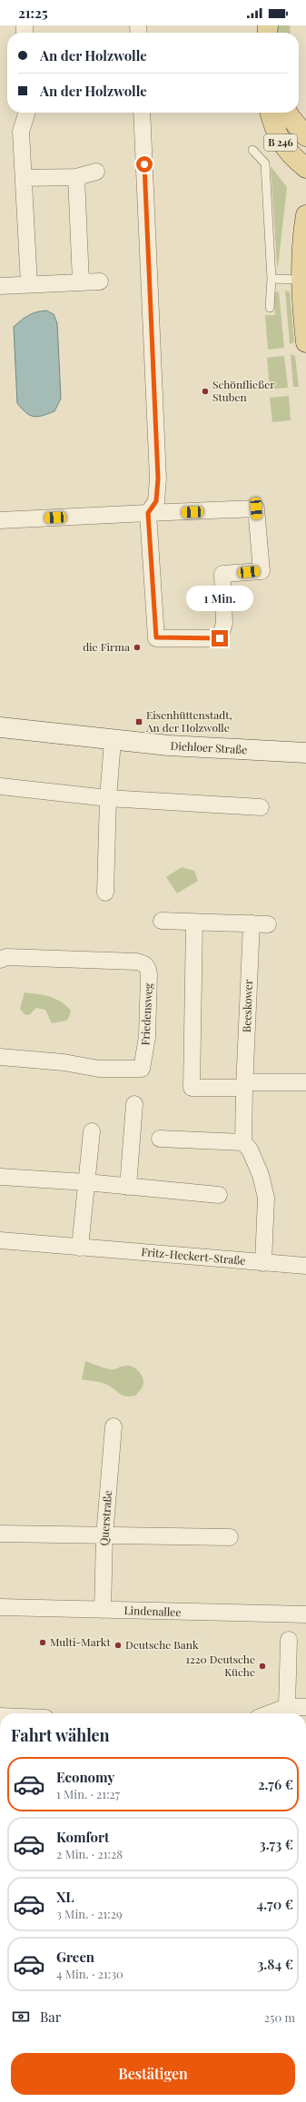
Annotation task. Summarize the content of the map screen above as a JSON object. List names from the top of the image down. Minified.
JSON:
{"streets":{"main road":["B 246"],"street":["Diehloer Straße","Beeskower","Friedensweg","Fritz-Heckert-Straße","Querstraße","Lindenallee"]},"crossings":[["Querstraße","Lindenallee"]],"places":{"other":["Schönfließer Stuben","die Firma","Multi-Markt","Deutsche Bank","1220 Deutsche Küche"],"transit":["Eisenhüttenstadt, An der Holzwolle"]},"page":{"status":"21:25","banner":["An der Holzwolle","An der Holzwolle"],"bubble":"1 Min.","heading":"Fahrt wählen","list":[{"name":"Economy","note":"1 Min. · 21:27","value":"2.76 €"},{"name":"Komfort","note":"2 Min. · 21:28","value":"3.73 €"},{"name":"XL","note":"3 Min. · 21:29","value":"4.70 €"},{"name":"Green","note":"4 Min. · 21:30","value":"3.84 €"}],"pay":["Bar","250 m"],"buttons":"Bestätigen"}}
